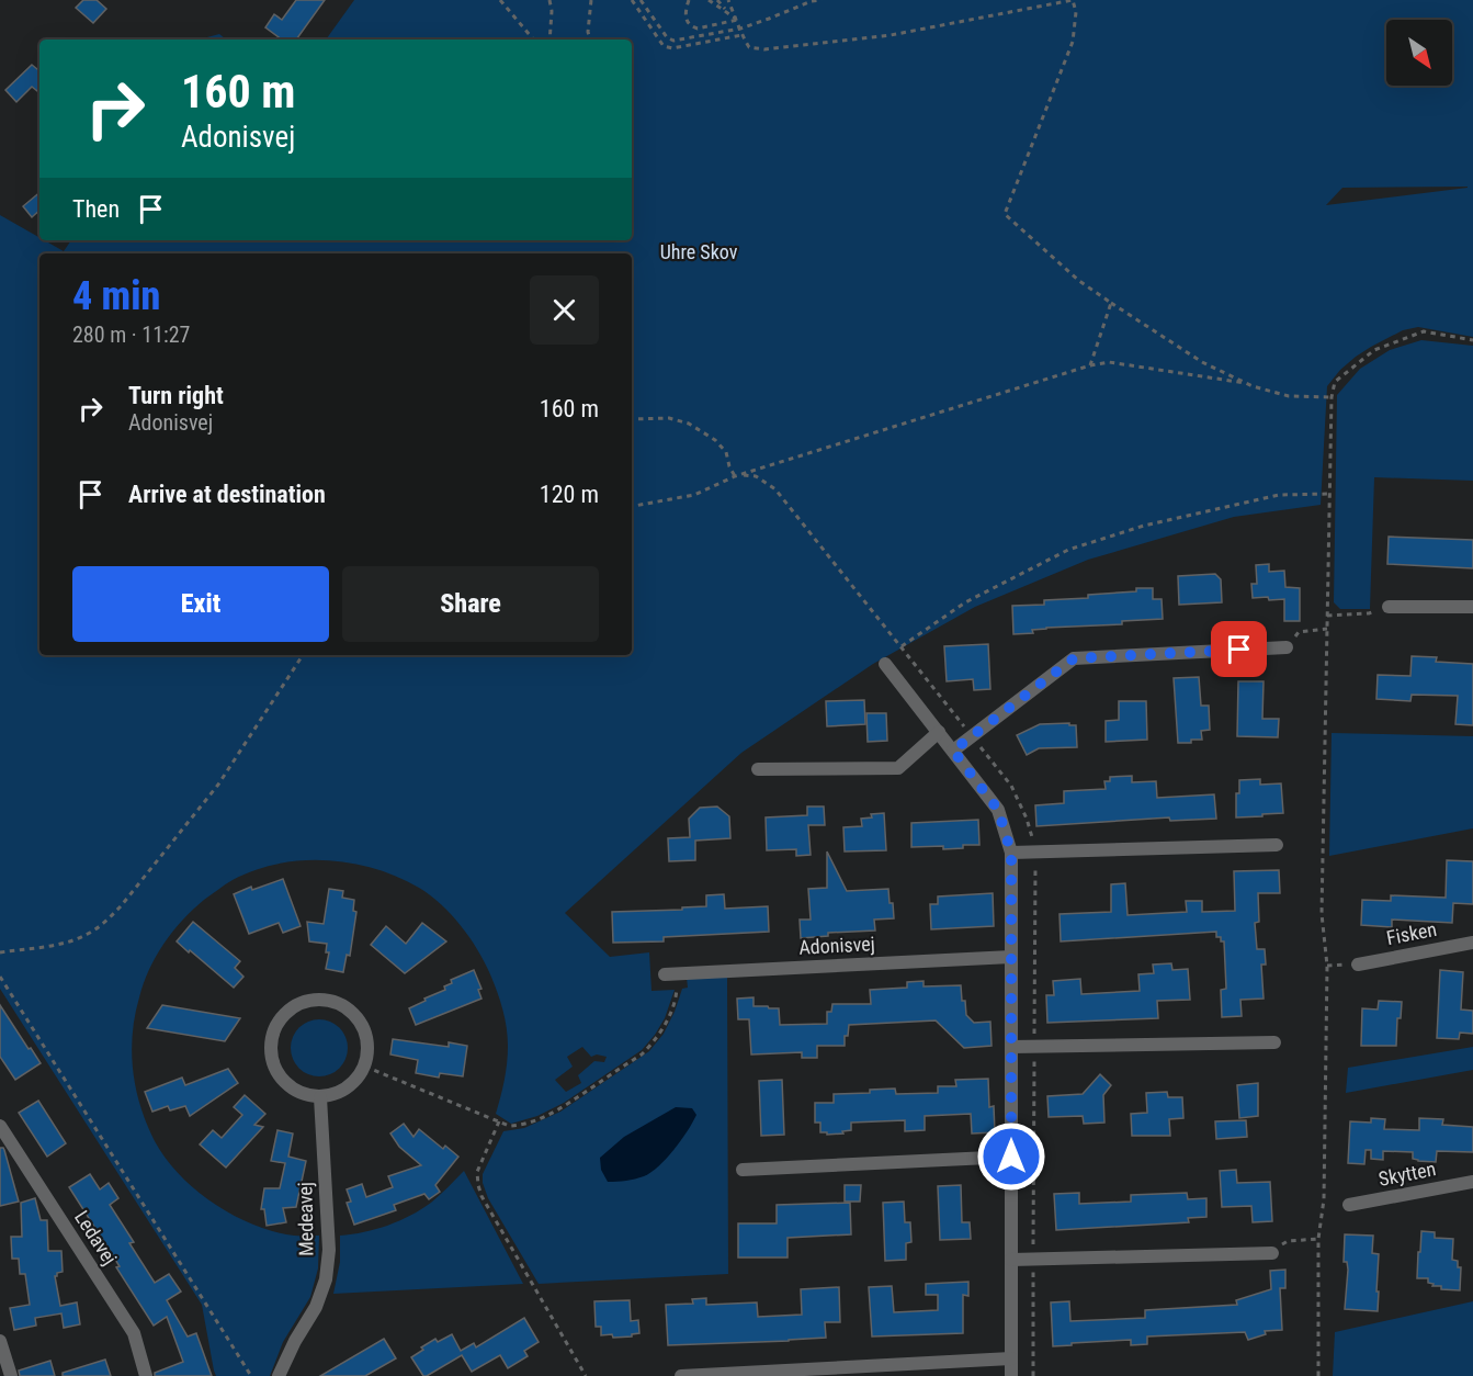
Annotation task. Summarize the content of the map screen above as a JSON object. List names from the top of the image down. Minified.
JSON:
{"streets":{"street":["Fisken","Adonisvej","Skytten","Medeavej","Ledavej"]},"parks":["Uhre Skov"],"north":"bottom right","page":{"turn":["160 m","Adonisvej"],"then":"Then","heading":["4 min","280 m · 11:27"],"list":[{"name":"Turn right","note":"Adonisvej","value":"160 m"},{"name":"Arrive at destination","value":"120 m"}],"buttons":["Exit","Share"]}}
